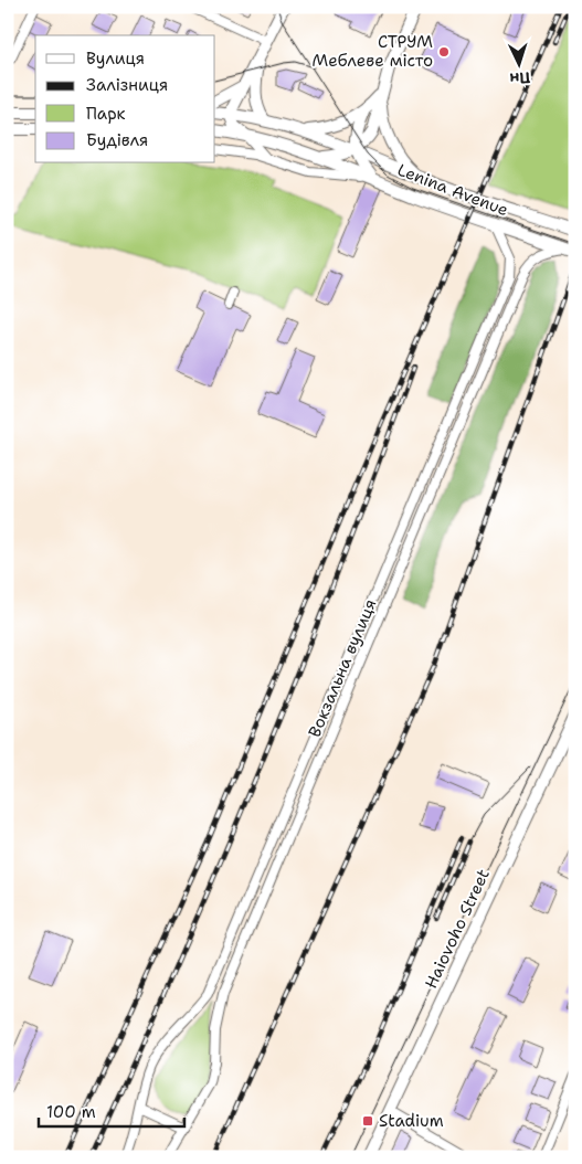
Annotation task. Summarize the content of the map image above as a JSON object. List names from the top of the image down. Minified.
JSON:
{"streets":{"main road":["Lenina Avenue","Haiovoho Street"],"street":["Вокзальна вулиця"]},"crossings":[["Lenina Avenue","Вокзальна вулиця"]],"places":{"other":["СТРУМ Меблеве місто"],"transit":["Stadium"]},"legend":["Вулиця","Залізниця","Парк","Будівля"],"scale_bar":"100 m","north":"bottom"}
